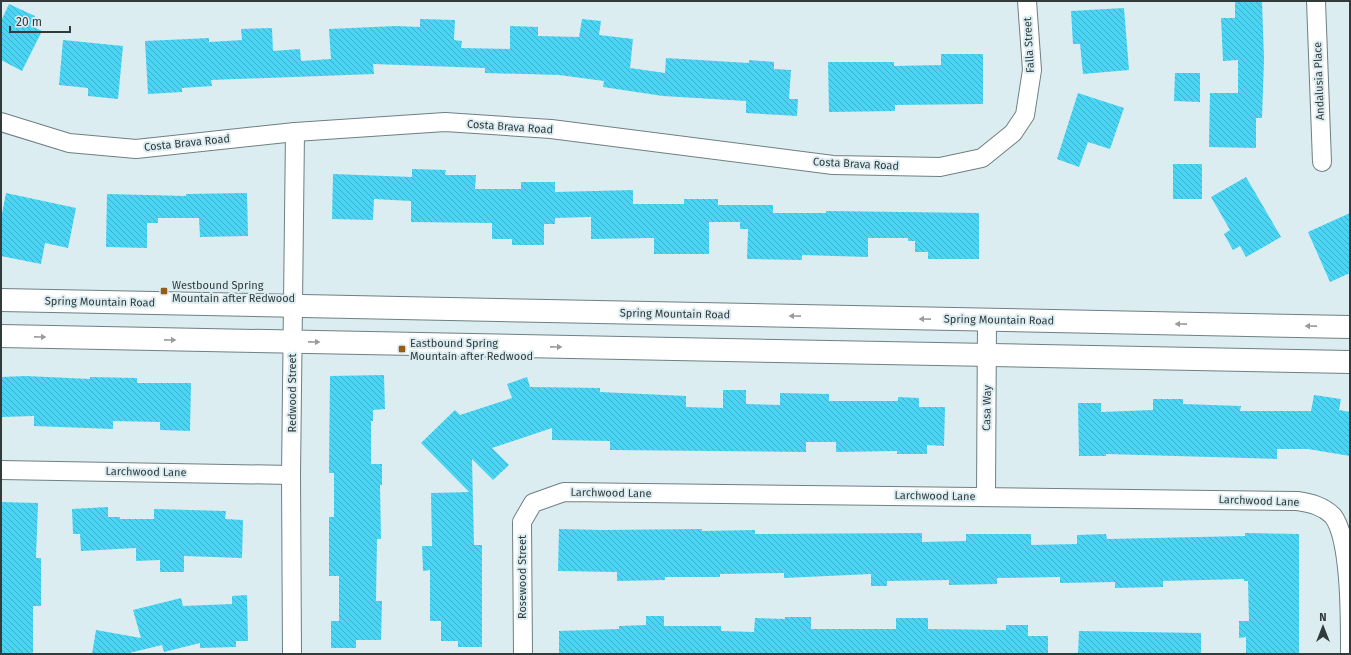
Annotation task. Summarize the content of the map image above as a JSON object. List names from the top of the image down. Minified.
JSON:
{"streets":{"main road":["Spring Mountain Road"],"street":["Falla Street","Andalusia Place","Costa Brava Road","Redwood Street","Casa Way","Larchwood Lane","Rosewood Street"]},"crossings":[["Falla Street","Costa Brava Road"],["Costa Brava Road","Redwood Street"],["Spring Mountain Road","Redwood Street"],["Spring Mountain Road","Casa Way"],["Redwood Street","Larchwood Lane"],["Casa Way","Larchwood Lane"],["Larchwood Lane","Rosewood Street"]],"places":{"transit":["Westbound Spring Mountain after Redwood","Eastbound Spring Mountain after Redwood"]},"scale_bar":"20 m","north":"top"}
